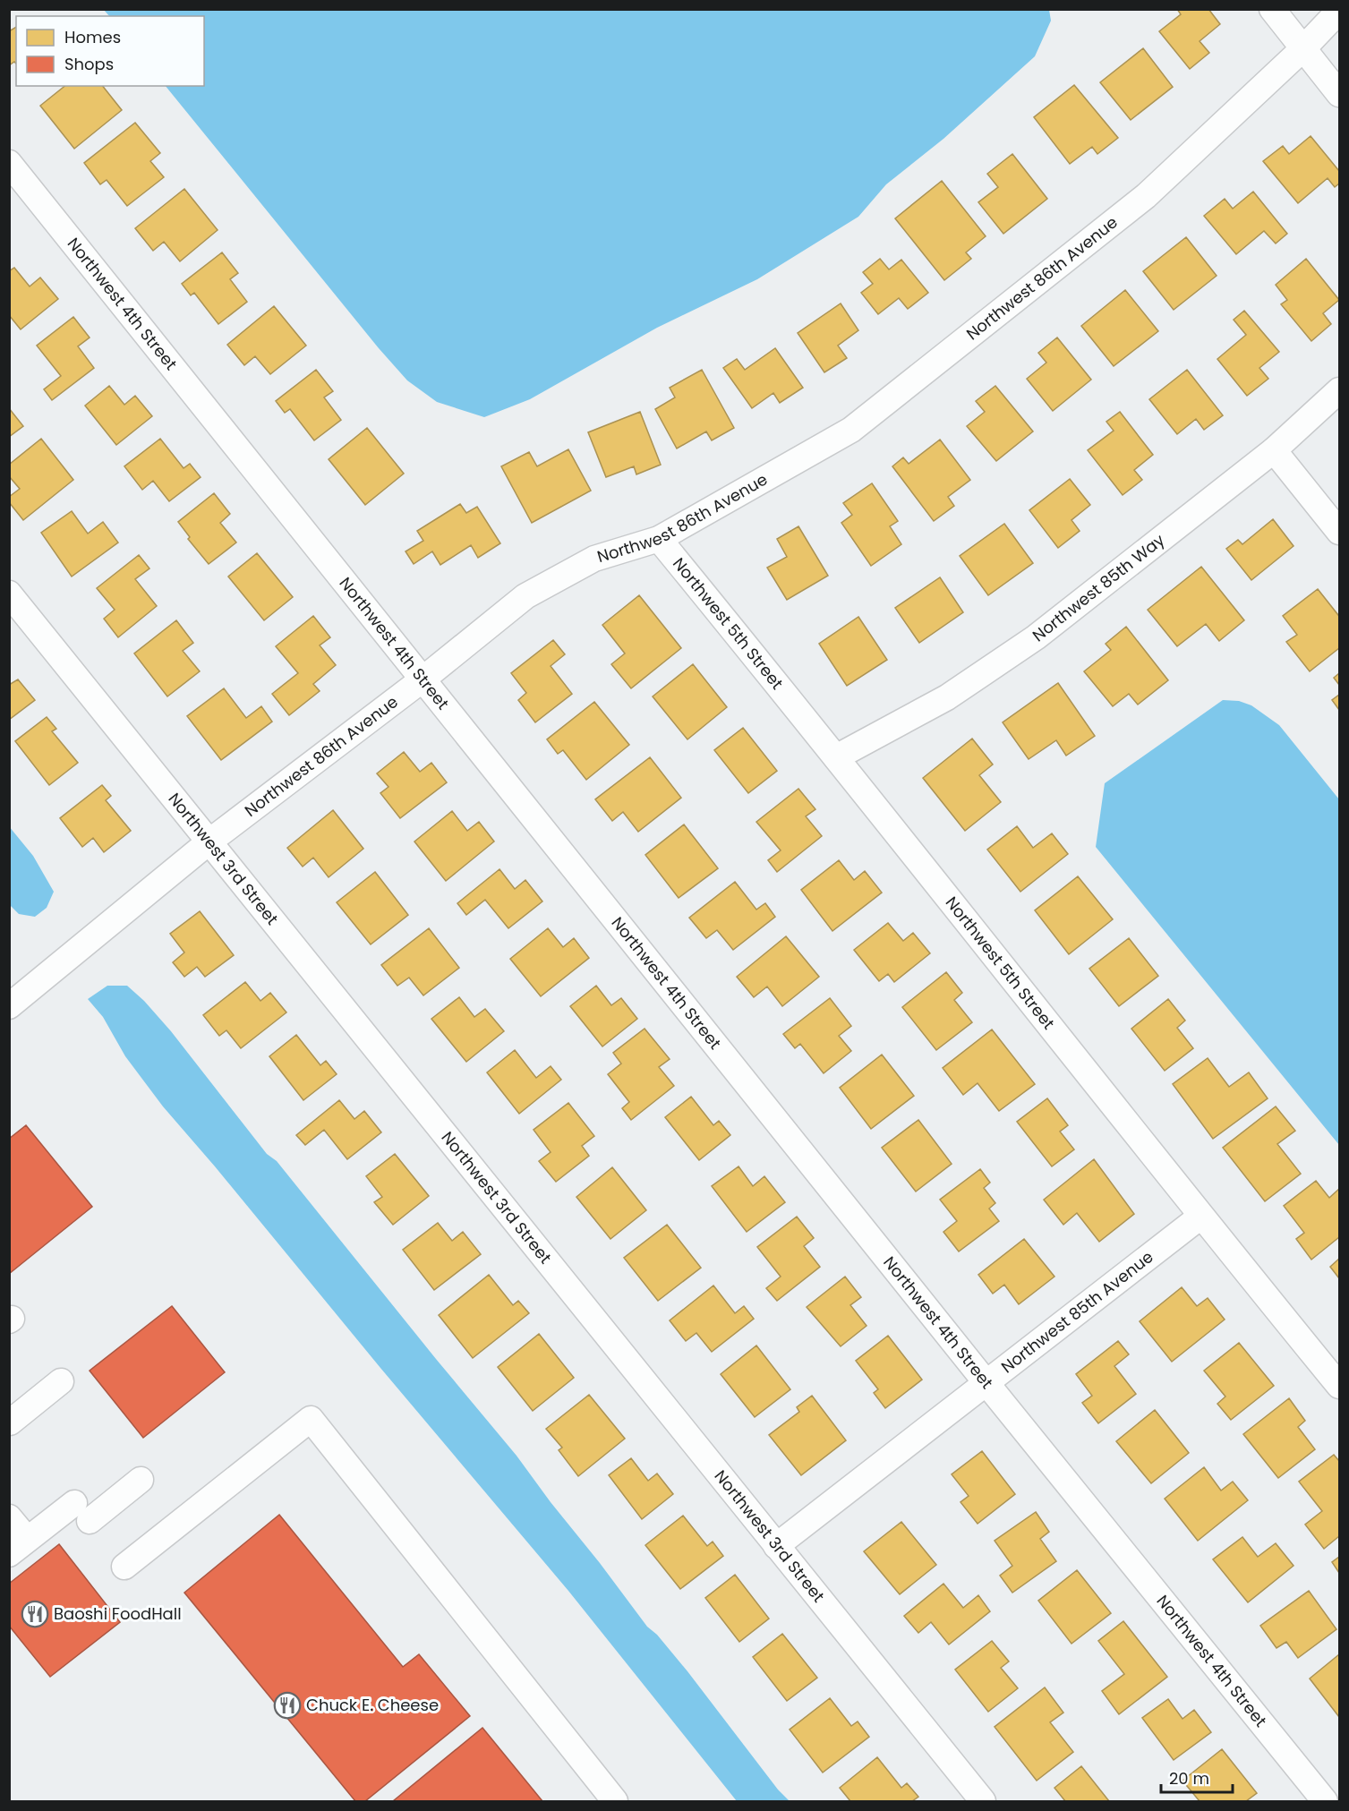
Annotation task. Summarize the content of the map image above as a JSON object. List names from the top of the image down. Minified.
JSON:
{"streets":{"street":["Northwest 86th Avenue","Northwest 4th Street","Northwest 85th Way","Northwest 5th Street","Northwest 3rd Street","Northwest 85th Avenue"]},"crossings":[["Northwest 86th Avenue","Northwest 4th Street"],["Northwest 86th Avenue","Northwest 5th Street"],["Northwest 86th Avenue","Northwest 3rd Street"],["Northwest 4th Street","Northwest 85th Avenue"],["Northwest 85th Way","Northwest 5th Street"],["Northwest 5th Street","Northwest 85th Avenue"],["Northwest 3rd Street","Northwest 85th Avenue"]],"places":{"restaurant":["Baoshi FoodHall","Chuck E. Cheese"]},"legend":["Homes","Shops"],"scale_bar":"20 m"}
